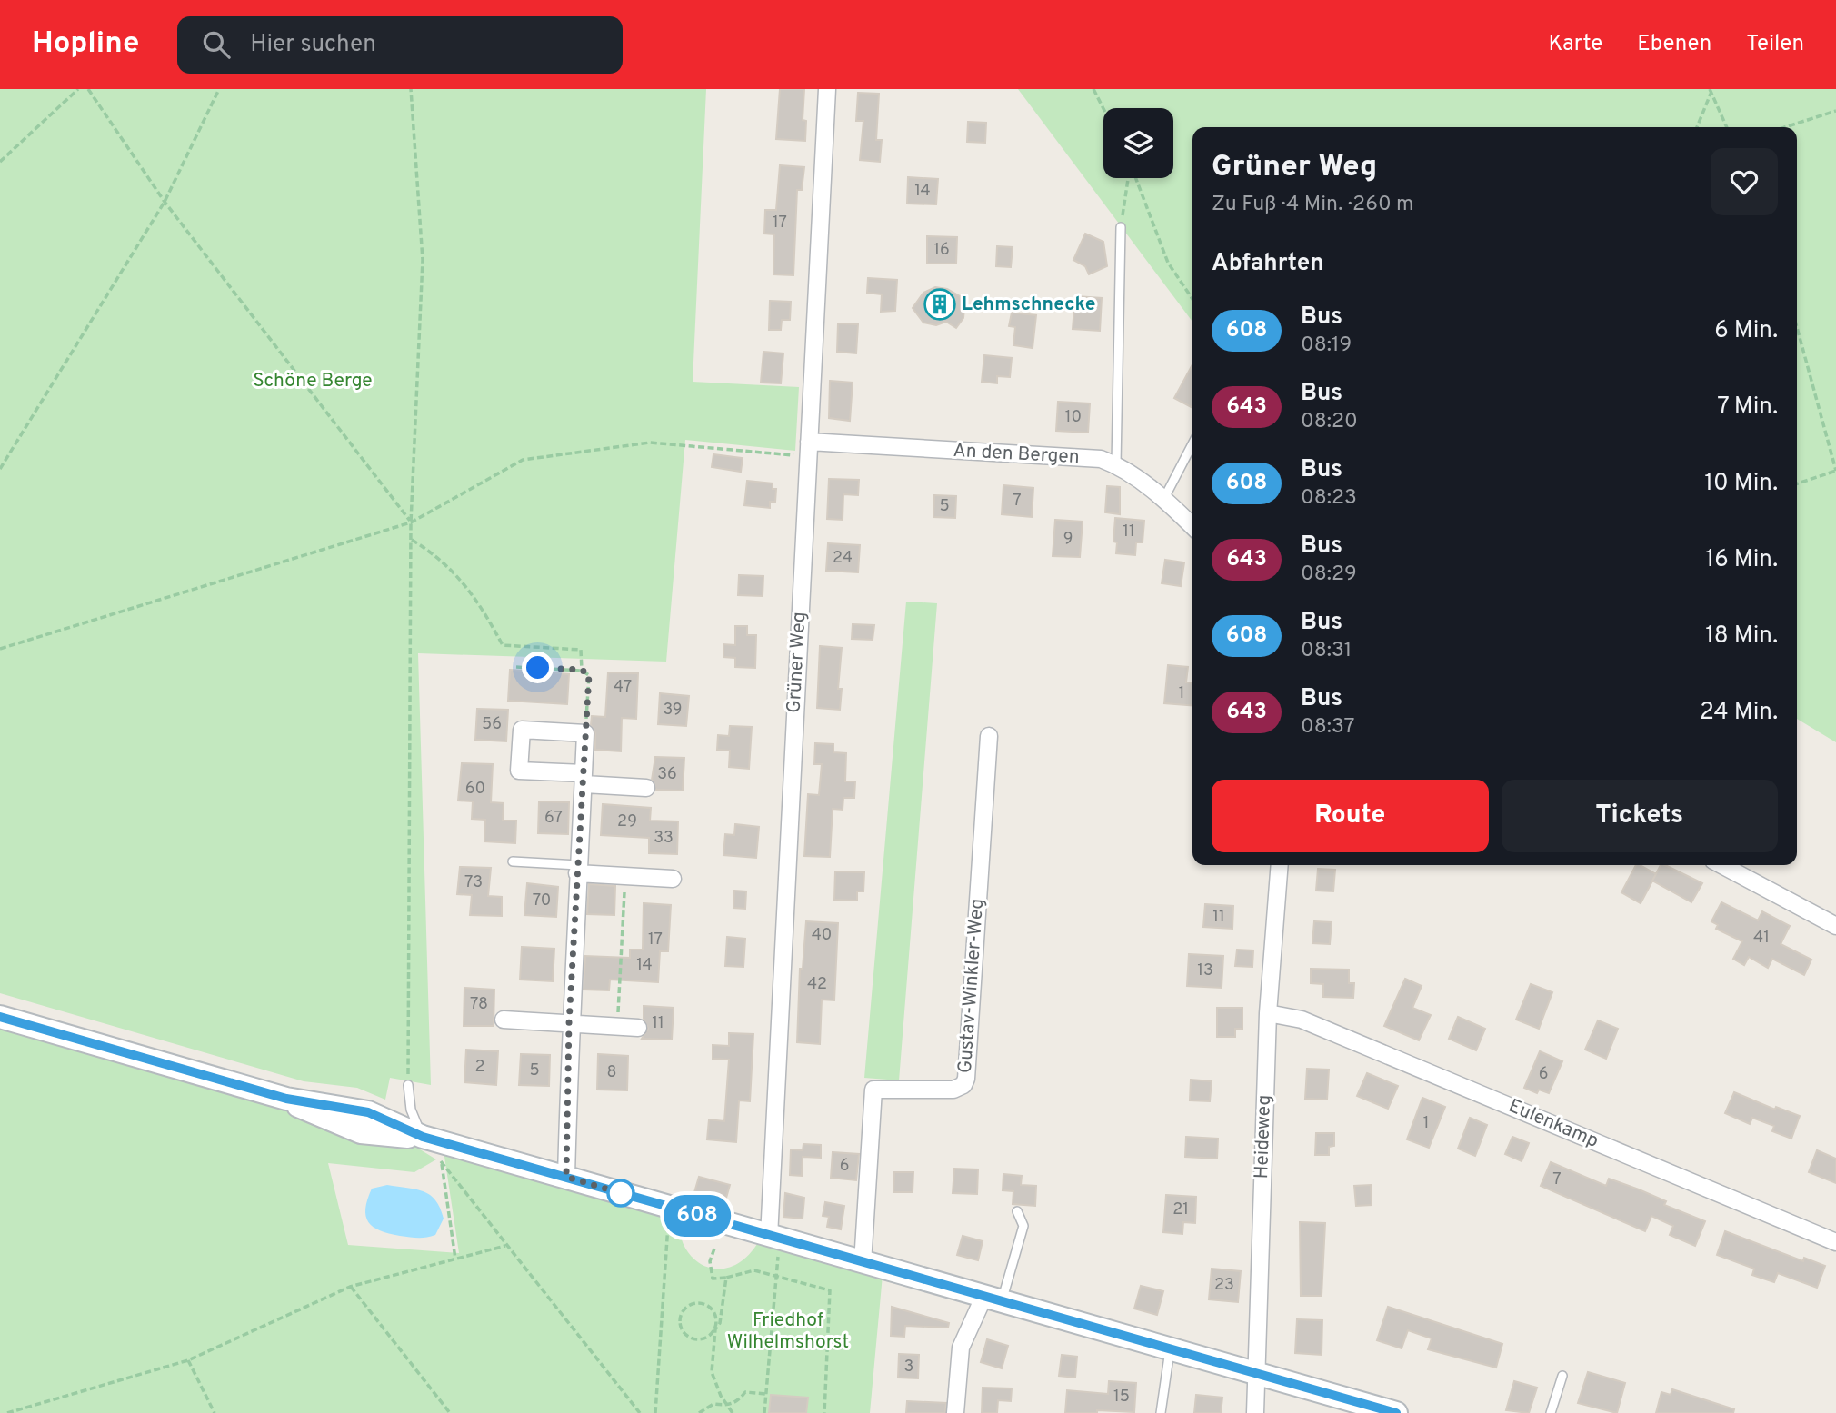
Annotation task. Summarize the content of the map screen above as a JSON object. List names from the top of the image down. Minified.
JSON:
{"streets":{"street":["An den Bergen","Grüner Weg","Gustav-Winkler-Weg","Eulenkamp","Heideweg"]},"crossings":[["An den Bergen","Grüner Weg"],["Eulenkamp","Heideweg"]],"parks":["Schöne Berge","Friedhof Wilhelmshorst"],"places":{"building":["Lehmschnecke"]},"lines":["bus line 608"],"house_numbers":["14","17","16","10","7","5","11","9","24","47","1","39","56","36","60","67","29","33","73","70","11","40","41","17","14","13","42","78","11","2","5","8","6","1","6","7","21","23","3","15"],"page":{"header":"Hopline","search":"Hier suchen","nav":["Karte","Ebenen","Teilen"],"on_map":"608","heading":[["Grüner Weg","Zu Fuß · 4 Min. · 260 m"],"Abfahrten"],"list":[{"mark":"608","name":"Bus","note":"08:19","value":"6 Min."},{"mark":"643","name":"Bus","note":"08:20","value":"7 Min."},{"mark":"608","name":"Bus","note":"08:23","value":"10 Min."},{"mark":"643","name":"Bus","note":"08:29","value":"16 Min."},{"mark":"608","name":"Bus","note":"08:31","value":"18 Min."},{"mark":"643","name":"Bus","note":"08:37","value":"24 Min."}],"buttons":["Route","Tickets"]}}
